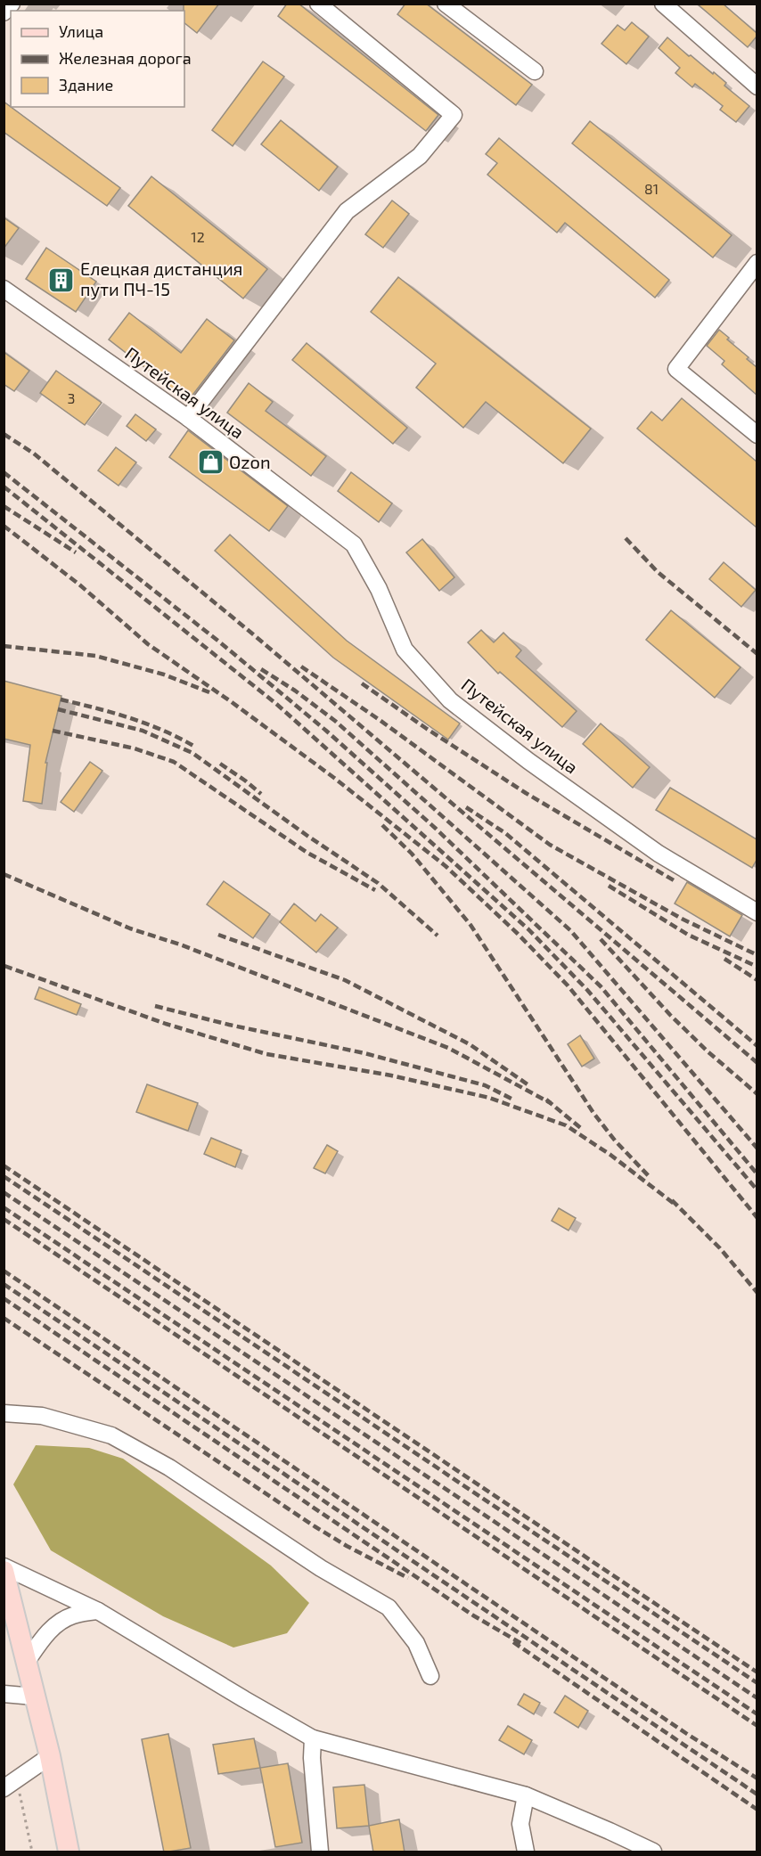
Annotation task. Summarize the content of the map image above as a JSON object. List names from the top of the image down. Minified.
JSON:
{"streets":{"street":["Путейская улица"]},"places":{"building":["Елецкая дистанция пути ПЧ-15"],"shop":["Ozon"]},"house_numbers":["81","12","3"],"legend":["Улица","Железная дорога","Здание"]}
